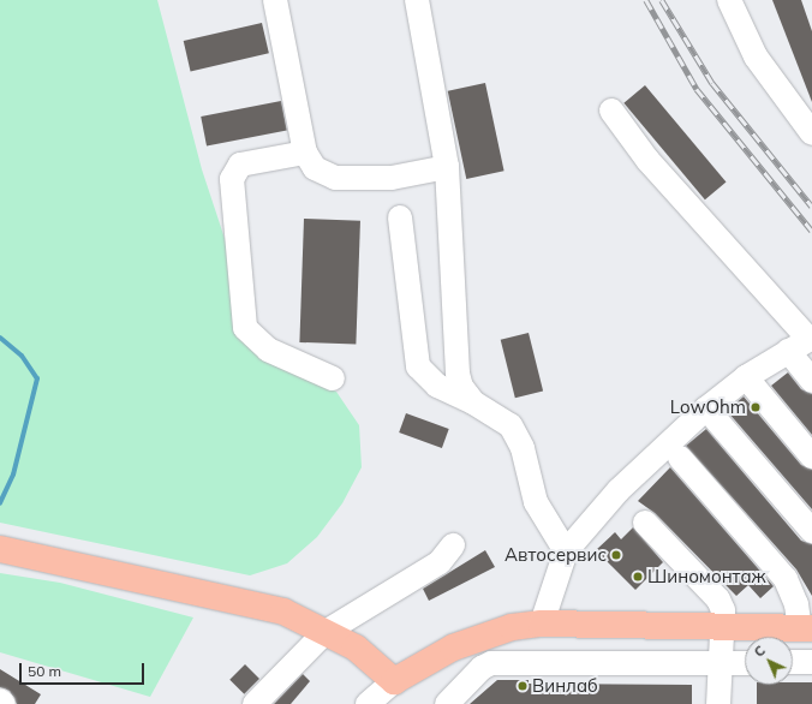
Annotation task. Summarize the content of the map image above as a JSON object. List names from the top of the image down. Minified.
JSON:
{"places":["LowOhm","Автосервис","Шиномонтаж","Винлаб"],"scale_bar":"50 m","north":"top left"}
